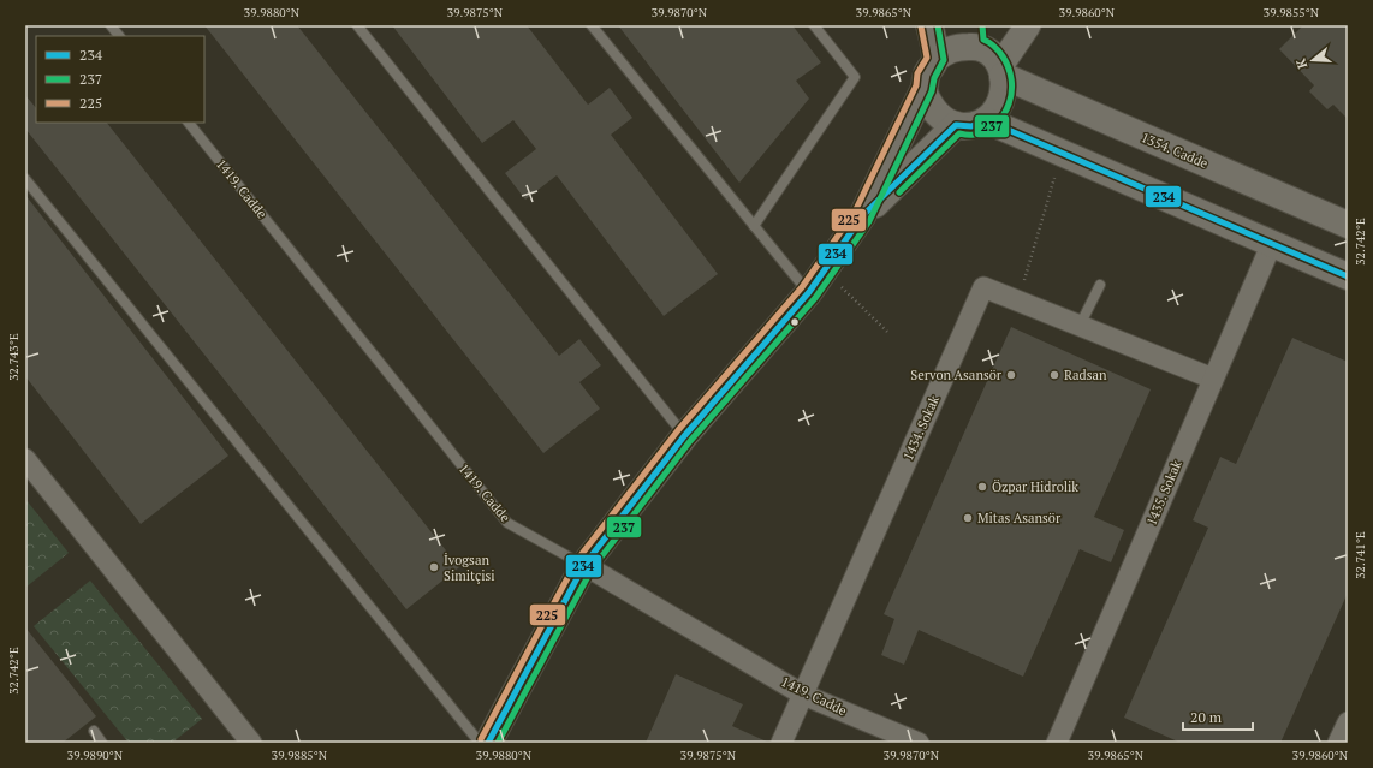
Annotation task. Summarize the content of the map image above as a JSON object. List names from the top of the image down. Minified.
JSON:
{"streets":{"main road":["1354. Cadde"],"street":["1419. Cadde","1434. Sokak","1435. Sokak"]},"crossings":[["1419. Cadde","1434. Sokak"],["1434. Sokak","1435. Sokak"]],"places":["Servon Asansör","Radsan","Özpar Hidrolik","Mitas Asansör","İvogsan Simitçisi"],"lines":["transit line 237","transit line 225","transit line 234"],"legend":["234","237","225"],"scale_bar":"20 m","north":"left","coordinates":["39.9880°N","39.9875°N","39.9870°N","39.9865°N","39.9860°N","39.9855°N","32.742°E","32.743°E","32.741°E","39.9890°N","39.9885°N"]}
